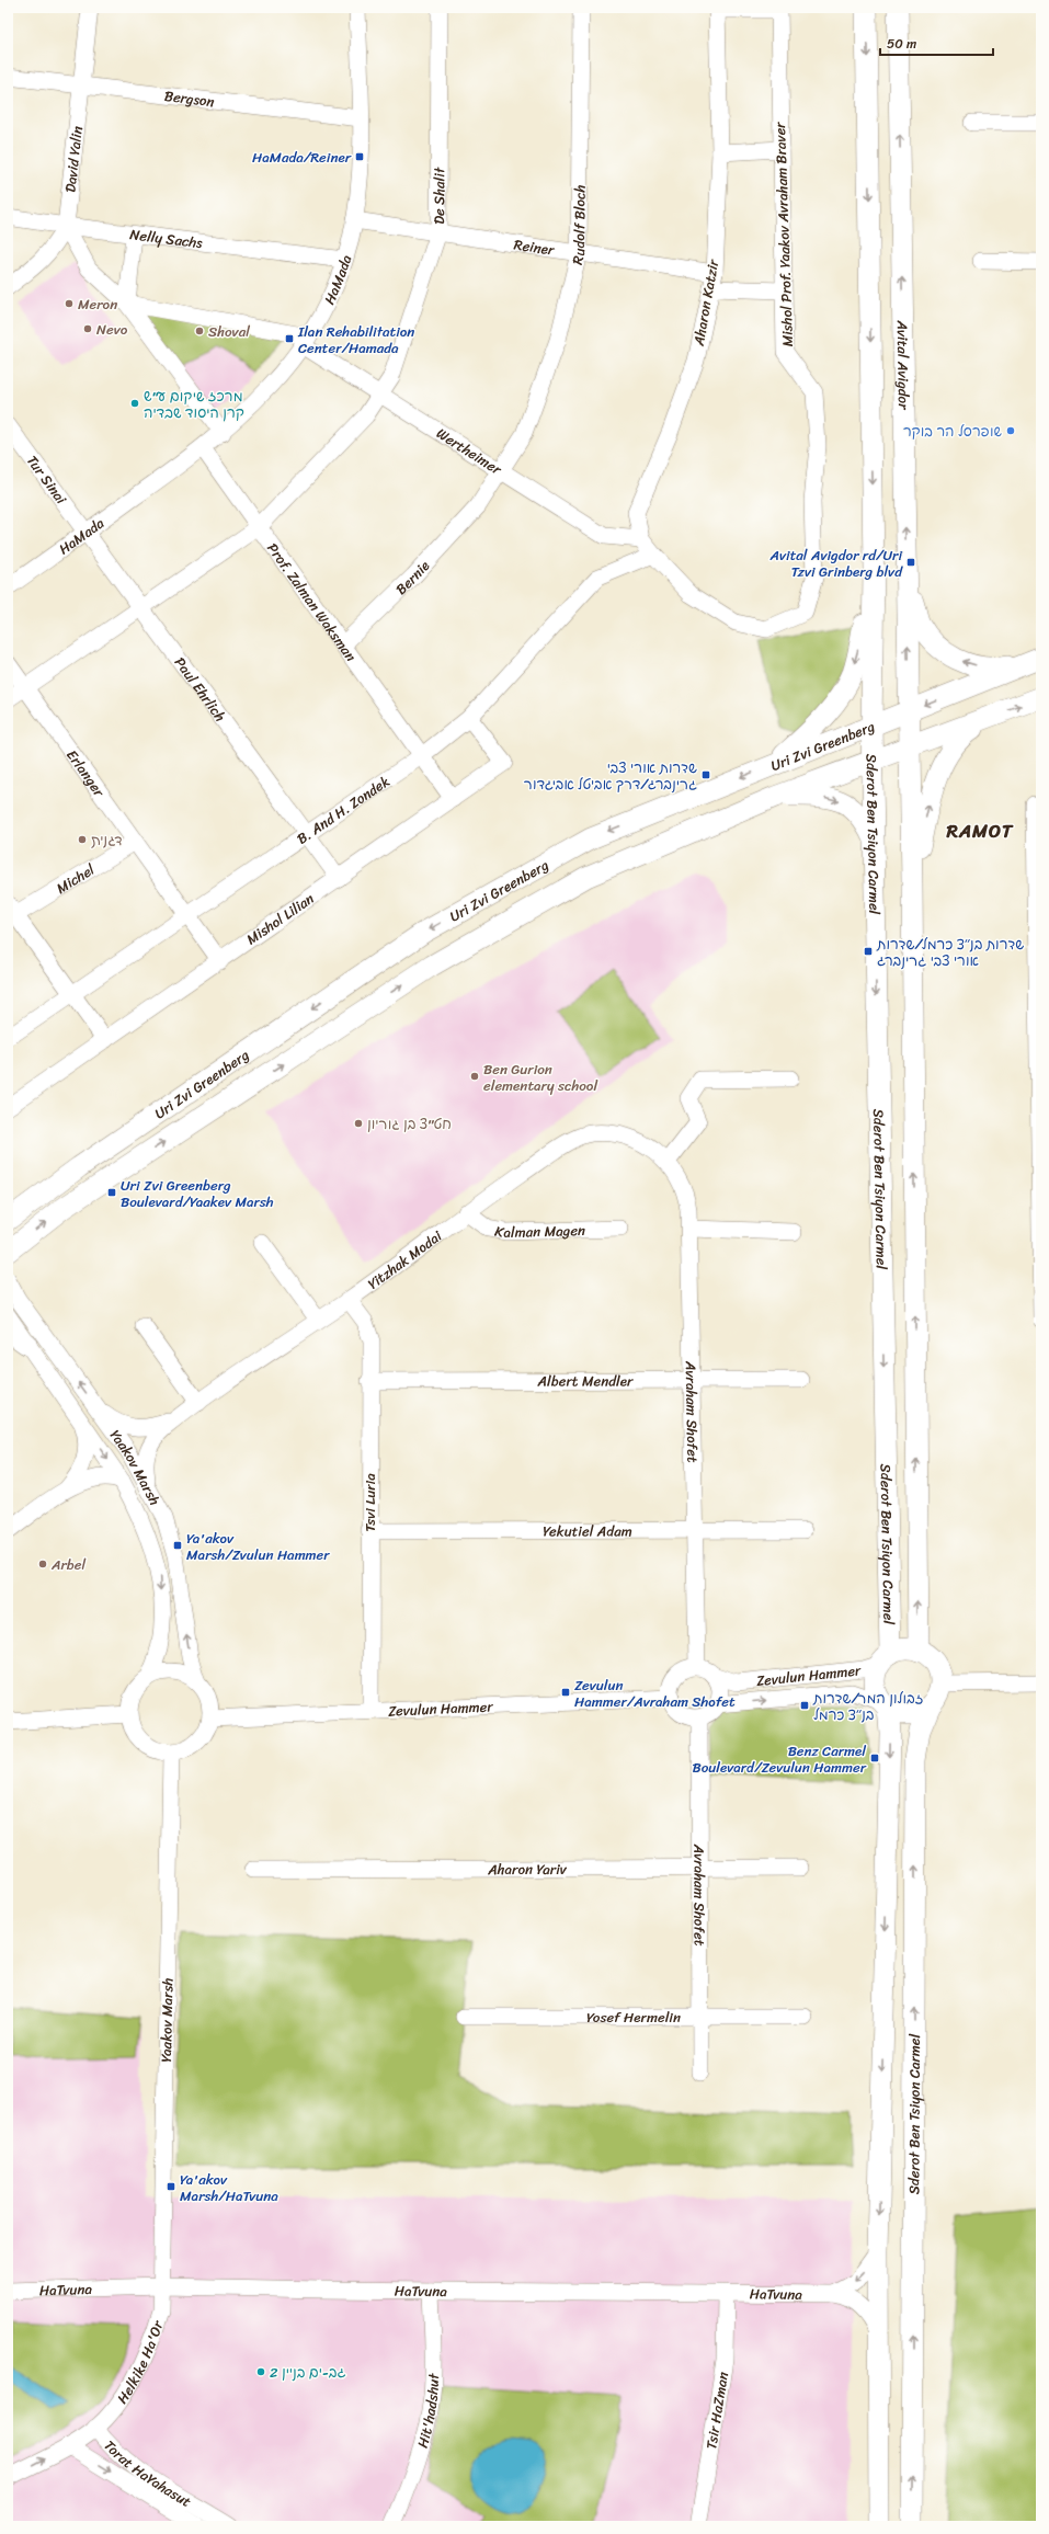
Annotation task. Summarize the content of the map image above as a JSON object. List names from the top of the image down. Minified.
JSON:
{"streets":{"main road":["Avital Avigdor","Uri Zvi Greenberg","Sderot Ben Tsiyon Carmel"],"street":["Bergson","David Yalin","De Shalit","Rudolf Bloch","Mishol Prof. Yaakov Avraham Braver","Nelly Sachs","Reiner","HaMada","Aharon Katzir","Wertheimer","Tur Sinai","Bernie","Prof. Zalman Waksman","Paul Ehrlich","Erlanger","B. And H. Zondek","Michel","Mishol Lilian","Kalman Magen","Yitzhak Modai","Albert Mendler","Avraham Shofet","Yaakov Marsh","Tsvi Luria","Yekutiel Adam","Zevulun Hammer","Aharon Yariv","Yosef Hermelin","HaTvuna","Helkike Ha'Or","Hit'hadshut","Tsir HaZman","Torat HaYahasut"]},"crossings":[["Bergson","David Yalin"],["Bergson","HaMada"],["David Yalin","Nelly Sachs"],["De Shalit","Reiner"],["De Shalit","Wertheimer"],["De Shalit","Prof. Zalman Waksman"],["Rudolf Bloch","Reiner"],["Rudolf Bloch","Wertheimer"],["Rudolf Bloch","Bernie"],["Mishol Prof. Yaakov Avraham Braver","Reiner"],["Mishol Prof. Yaakov Avraham Braver","Aharon Katzir"],["Mishol Prof. Yaakov Avraham Braver","B. And H. Zondek"],["Nelly Sachs","HaMada"],["Reiner","HaMada"],["Reiner","Aharon Katzir"],["HaMada","Wertheimer"],["HaMada","Tur Sinai"],["HaMada","Prof. Zalman Waksman"],["Aharon Katzir","Wertheimer"],["Aharon Katzir","B. And H. Zondek"],["Avital Avigdor","Uri Zvi Greenberg"],["Avital Avigdor","Sderot Ben Tsiyon Carmel"],["Wertheimer","Bernie"],["Tur Sinai","Paul Ehrlich"],["Bernie","Prof. Zalman Waksman"],["Prof. Zalman Waksman","B. And H. Zondek"],["Prof. Zalman Waksman","Mishol Lilian"],["Paul Ehrlich","B. And H. Zondek"],["Paul Ehrlich","Mishol Lilian"],["Uri Zvi Greenberg","Sderot Ben Tsiyon Carmel"],["Erlanger","B. And H. Zondek"],["Erlanger","Michel"],["Erlanger","Mishol Lilian"],["B. And H. Zondek","Mishol Lilian"],["Sderot Ben Tsiyon Carmel","Zevulun Hammer"],["Kalman Magen","Yitzhak Modai"],["Yitzhak Modai","Avraham Shofet"],["Yitzhak Modai","Yaakov Marsh"],["Yitzhak Modai","Tsvi Luria"],["Albert Mendler","Avraham Shofet"],["Albert Mendler","Tsvi Luria"],["Avraham Shofet","Yekutiel Adam"],["Avraham Shofet","Zevulun Hammer"],["Avraham Shofet","Aharon Yariv"],["Avraham Shofet","Yosef Hermelin"],["Yaakov Marsh","Zevulun Hammer"],["Yaakov Marsh","HaTvuna"],["Yaakov Marsh","Helkike Ha'Or"],["Tsvi Luria","Yekutiel Adam"],["Tsvi Luria","Zevulun Hammer"],["HaTvuna","Helkike Ha'Or"],["HaTvuna","Hit'hadshut"],["HaTvuna","Tsir HaZman"],["Helkike Ha'Or","Torat HaYahasut"]],"districts":["RAMOT"],"places":{"transit":["HaMada/Reiner","Ilan Rehabilitation Center/Hamada","Avital Avigdor rd/Uri Tzvi Grinberg blvd","שדרות אורי צבי גרינברג/דרך אביטל אביגדור","שדרות בנ״צ כרמל/שדרות אורי צבי גרינברג","Uri Zvi Greenberg Boulevard/Yaakev Marsh","Ya'akov Marsh/Zvulun Hammer","Zevulun Hammer/Avraham Shofet","זבולון המר/שדרות בנ״צ כרמל","Benz Carmel Boulevard/Zevulun Hammer","Ya'akov Marsh/HaTvuna"],"other":["Meron","Nevo","Shoval","מרכז שיקום ע\"ש קרן היסוד שבדיה","שופרסל הר בוקר","דגנית","Ben Gurion elementary school","חט\"צ בן גוריון","Arbel","גב-ים בניין 2"]},"scale_bar":"50 m"}
